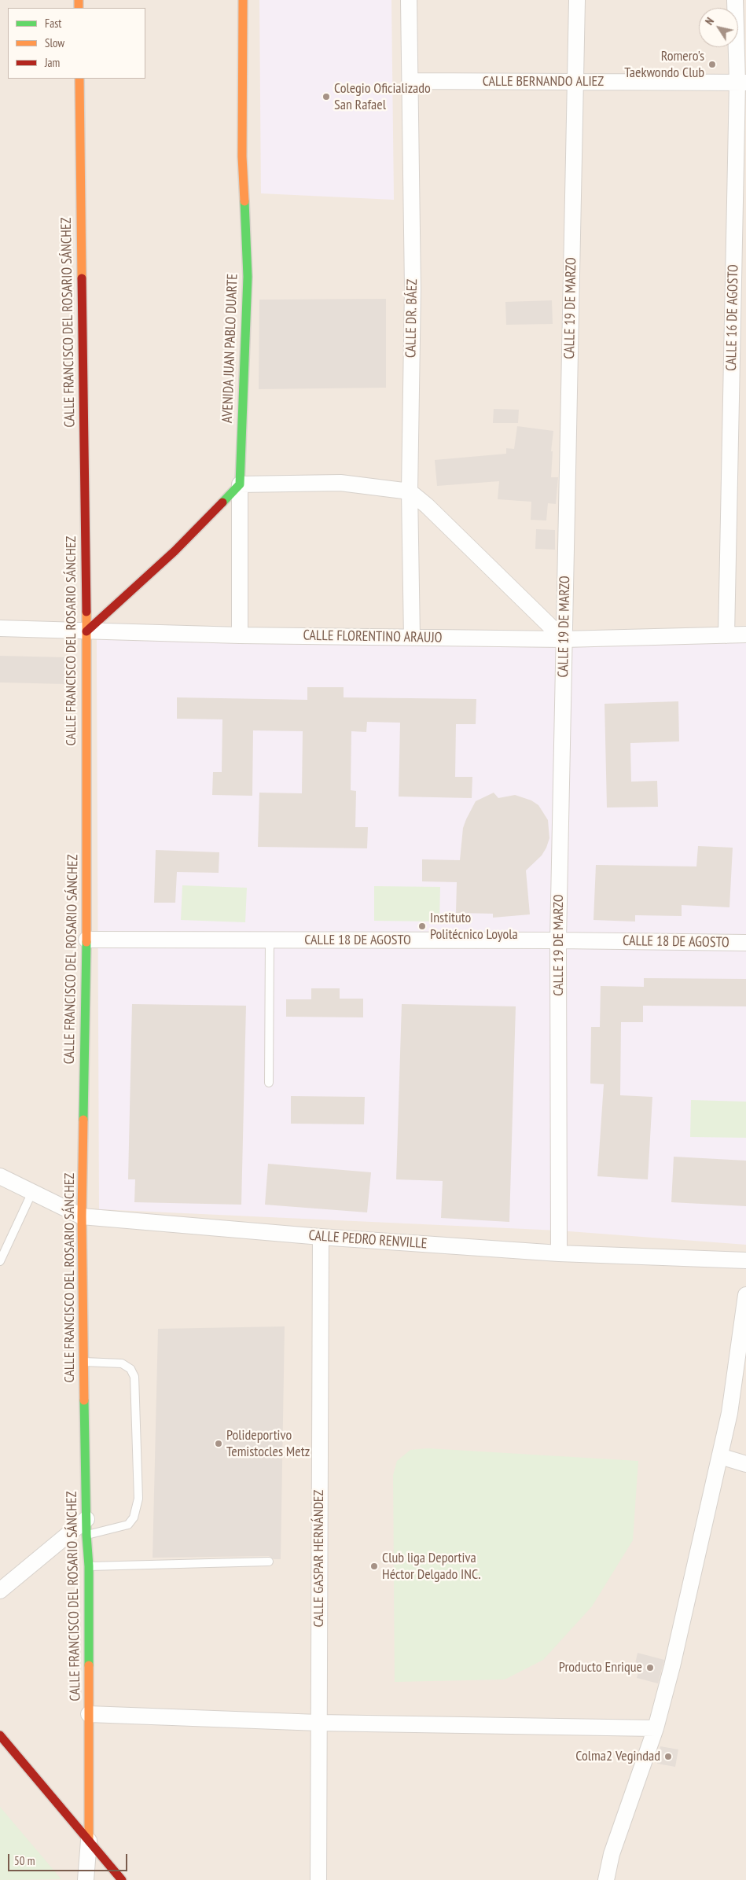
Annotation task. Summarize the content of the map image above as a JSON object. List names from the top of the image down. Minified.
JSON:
{"streets":{"street":["CALLE BERNANDO ALIEZ","CALLE 19 DE MARZO","CALLE 16 DE AGOSTO","CALLE DR. BÁEZ","CALLE FRANCISCO DEL ROSARIO SÁNCHEZ","AVENIDA JUAN PABLO DUARTE","CALLE FLORENTINO ARAUJO","CALLE 18 DE AGOSTO","CALLE PEDRO RENVILLE","CALLE GASPAR HERNÁNDEZ"]},"crossings":[["CALLE BERNANDO ALIEZ","CALLE 19 DE MARZO"],["CALLE BERNANDO ALIEZ","CALLE 16 DE AGOSTO"],["CALLE BERNANDO ALIEZ","CALLE DR. BÁEZ"],["CALLE 19 DE MARZO","CALLE FLORENTINO ARAUJO"],["CALLE 19 DE MARZO","CALLE 18 DE AGOSTO"],["CALLE 19 DE MARZO","CALLE PEDRO RENVILLE"],["CALLE 16 DE AGOSTO","CALLE FLORENTINO ARAUJO"],["CALLE DR. BÁEZ","CALLE FLORENTINO ARAUJO"],["CALLE FRANCISCO DEL ROSARIO SÁNCHEZ","CALLE FLORENTINO ARAUJO"],["CALLE FRANCISCO DEL ROSARIO SÁNCHEZ","CALLE 18 DE AGOSTO"],["CALLE FRANCISCO DEL ROSARIO SÁNCHEZ","CALLE PEDRO RENVILLE"],["CALLE PEDRO RENVILLE","CALLE GASPAR HERNÁNDEZ"]],"places":["Romero's Taekwondo Club","Colegio Oficializado San Rafael","Instituto Politécnico Loyola","Polideportivo Temistocles Metz","Club liga Deportiva Héctor Delgado INC.","Producto Enrique","Colma2 Vegindad"],"legend":["Fast","Slow","Jam"],"scale_bar":"50 m","north":"top left"}
